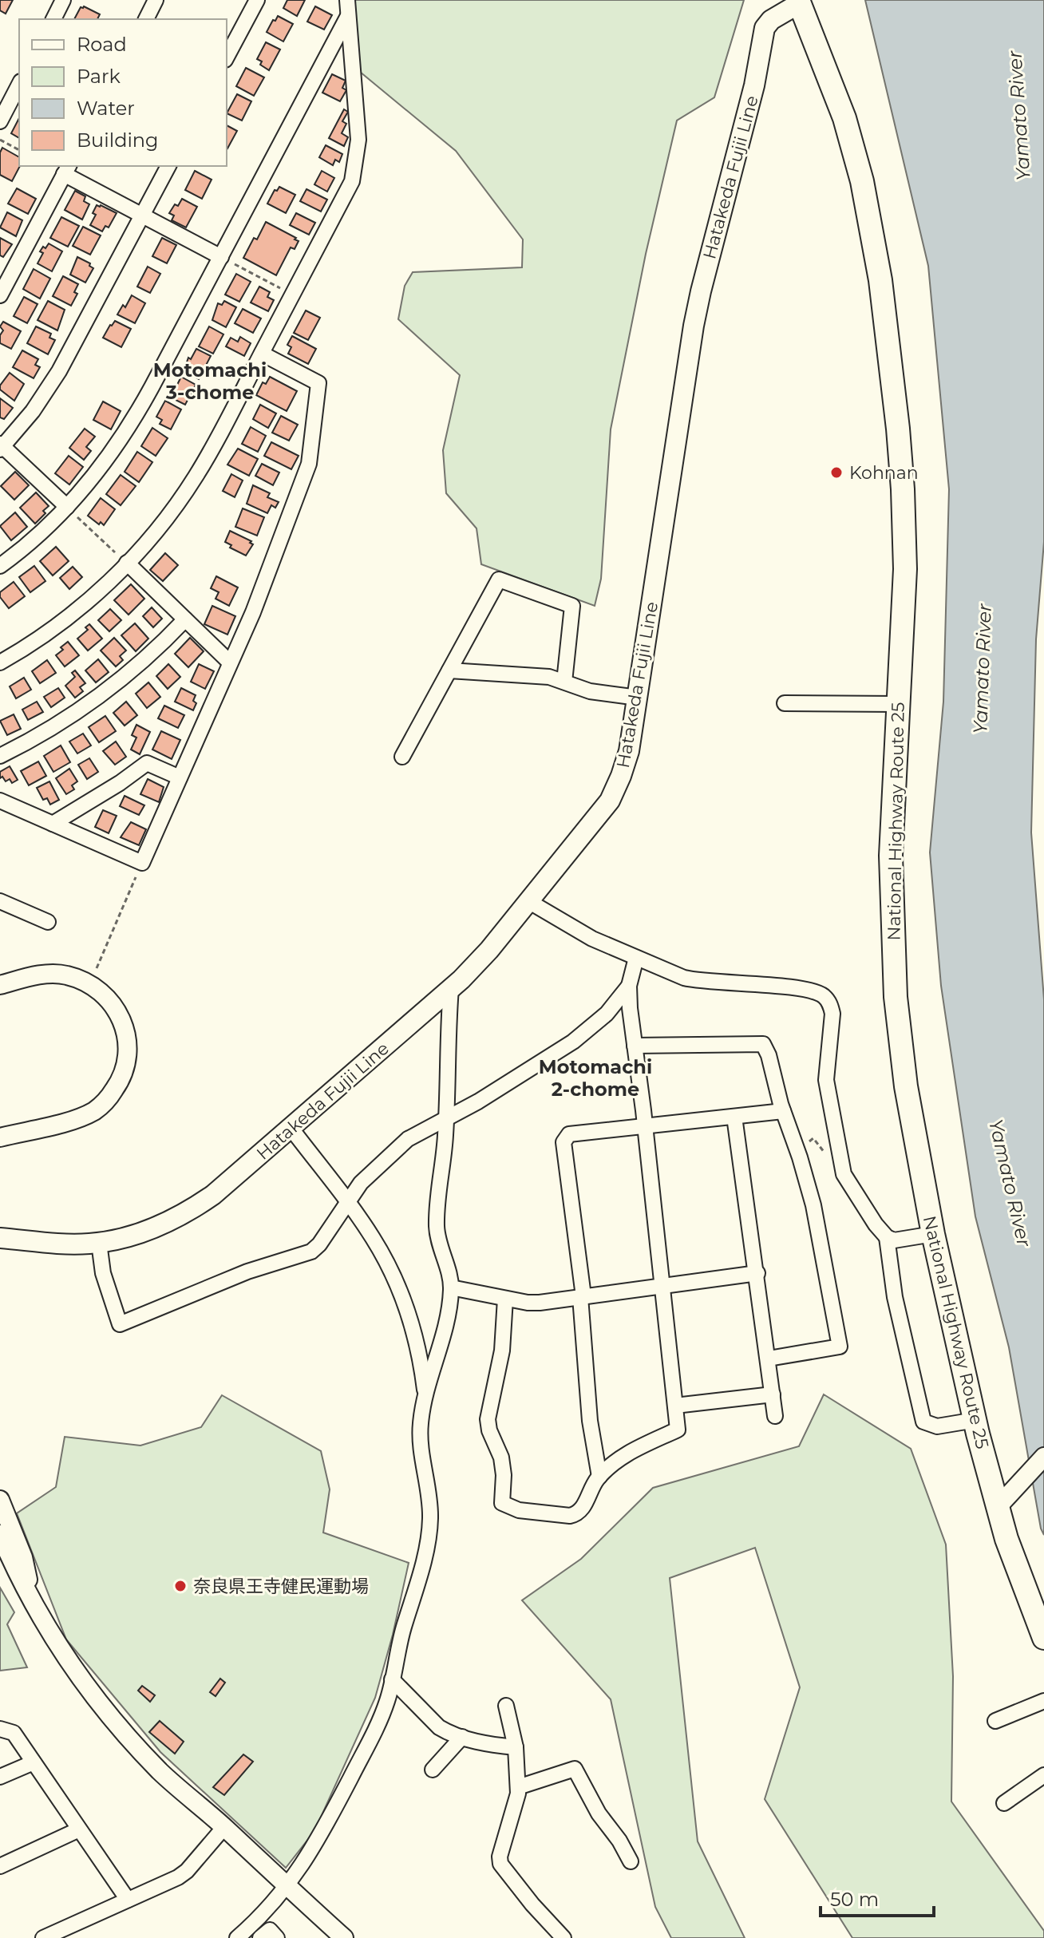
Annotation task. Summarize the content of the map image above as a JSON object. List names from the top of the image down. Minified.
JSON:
{"streets":{"highway":["National Highway Route 25"],"main road":["Hatakeda Fujii Line"]},"crossings":[["Hatakeda Fujii Line","National Highway Route 25"]],"districts":["Motomachi 3-chome","Motomachi 2-chome"],"water":["Yamato River"],"places":["Kohnan","奈良県王寺健民運動場"],"legend":["Road","Park","Water","Building"],"scale_bar":"50 m"}
